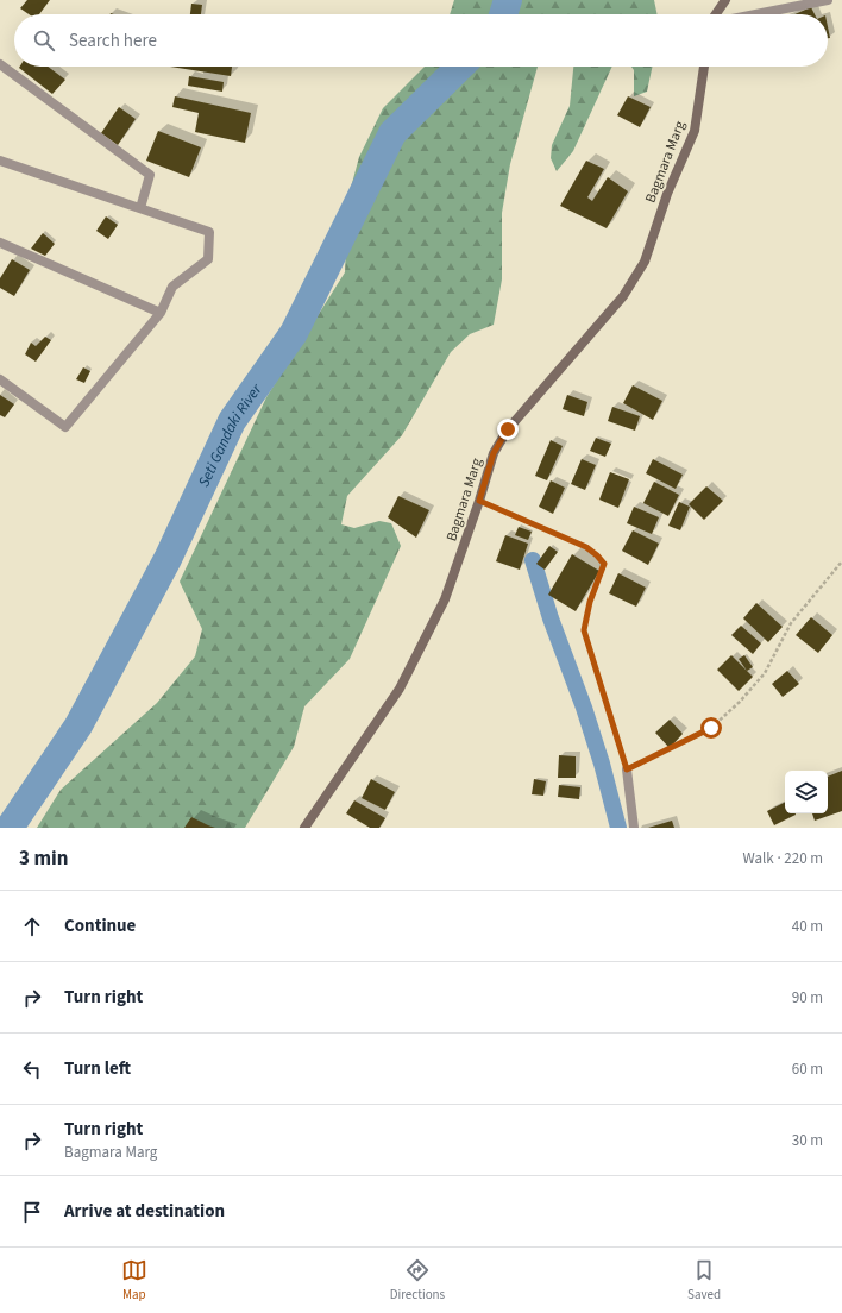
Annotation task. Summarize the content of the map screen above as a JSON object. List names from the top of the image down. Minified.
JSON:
{"streets":{"main road":["Bagmara Marg"]},"water":["Seti Gandaki River"],"page":{"search":"Search here","heading":["3 min","Walk · 220 m"],"list":[["Continue","40 m"],["Turn right","90 m"],["Turn left","60 m"],["Turn right","Bagmara Marg","30 m"],"Arrive at destination"],"nav":["Map","Directions","Saved"]}}
